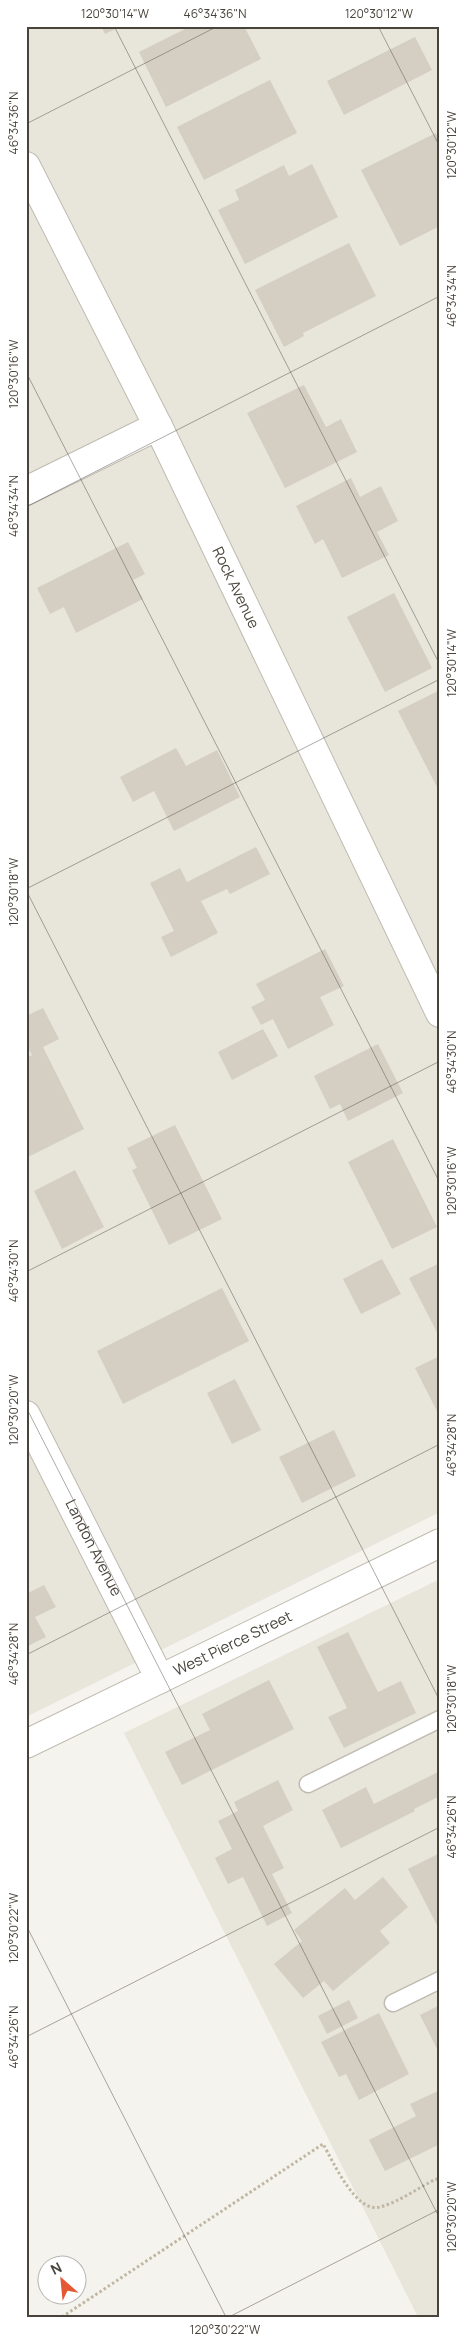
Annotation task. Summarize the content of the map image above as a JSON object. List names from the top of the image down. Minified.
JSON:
{"streets":{"street":["Rock Avenue","Landon Avenue","West Pierce Street"]},"crossings":[["Landon Avenue","West Pierce Street"]],"north":"top left","coordinates":["120°30'14\"W","46°34'36\"N","120°30'12\"W","46°34'34\"N","120°30'16\"W","120°30'18\"W","46°34'30\"N","120°30'20\"W","46°34'28\"N","46°34'26\"N","120°30'22\"W"]}
